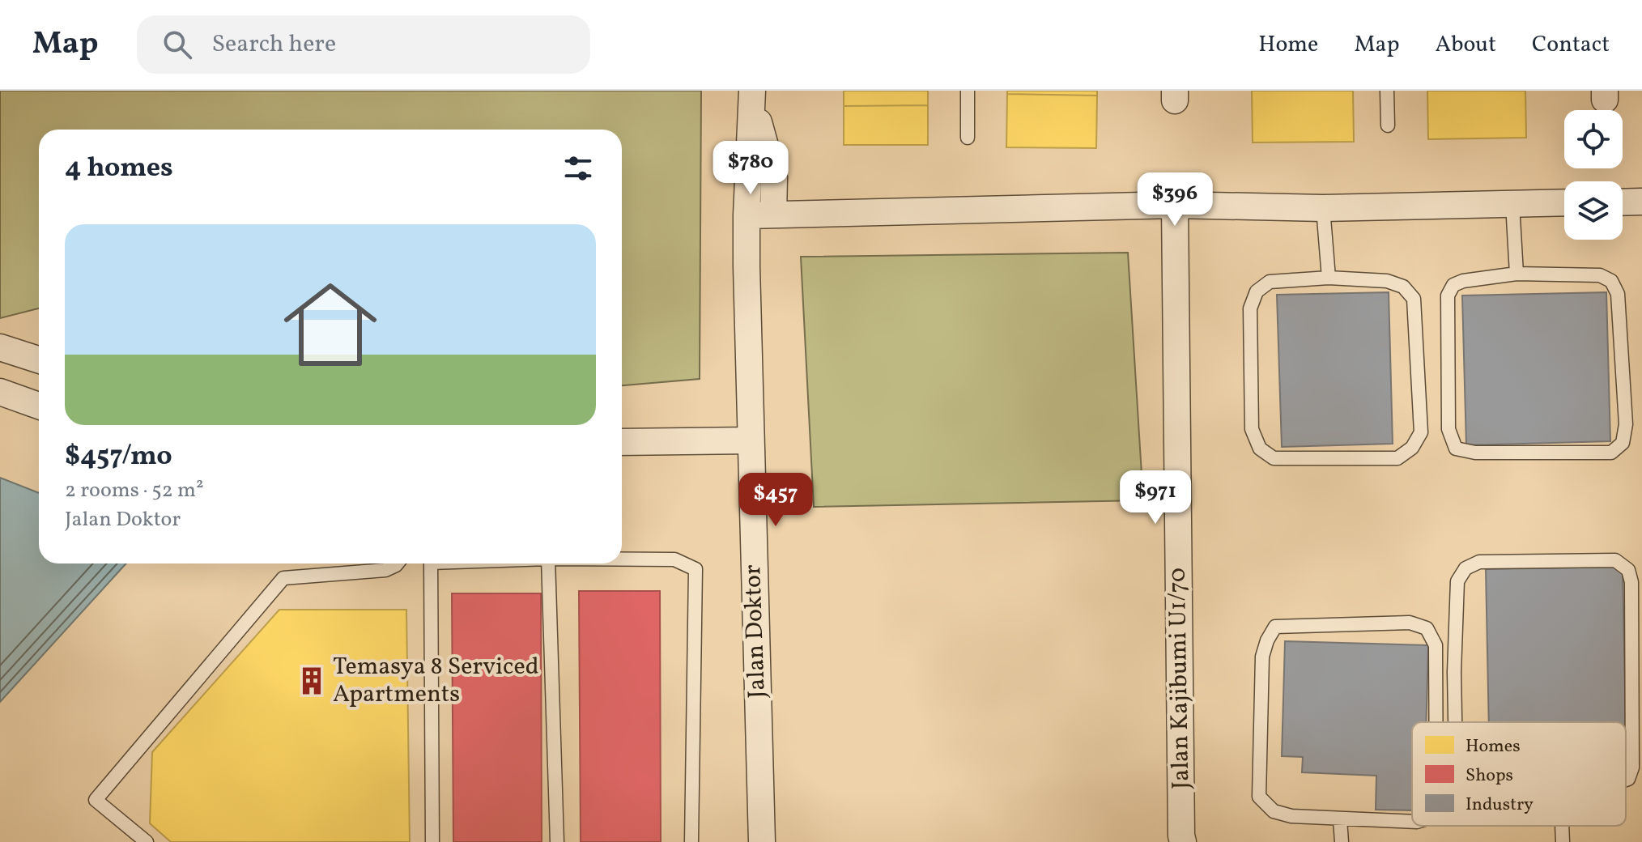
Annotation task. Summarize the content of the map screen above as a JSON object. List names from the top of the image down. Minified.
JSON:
{"streets":{"street":["Jalan Doktor","Jalan Kajibumi U1/70"]},"places":{"building":["Temasya 8 Serviced Apartments"]},"legend":["Homes","Shops","Industry"],"page":{"header":"Map","search":"Search here","nav":["Home","Map","About","Contact"],"heading":"4 homes","price":["$780","$396","$971","$457"],"list":[{"name":"$457/mo","note":"2 rooms · 52 m² · Jalan Doktor"}]}}
